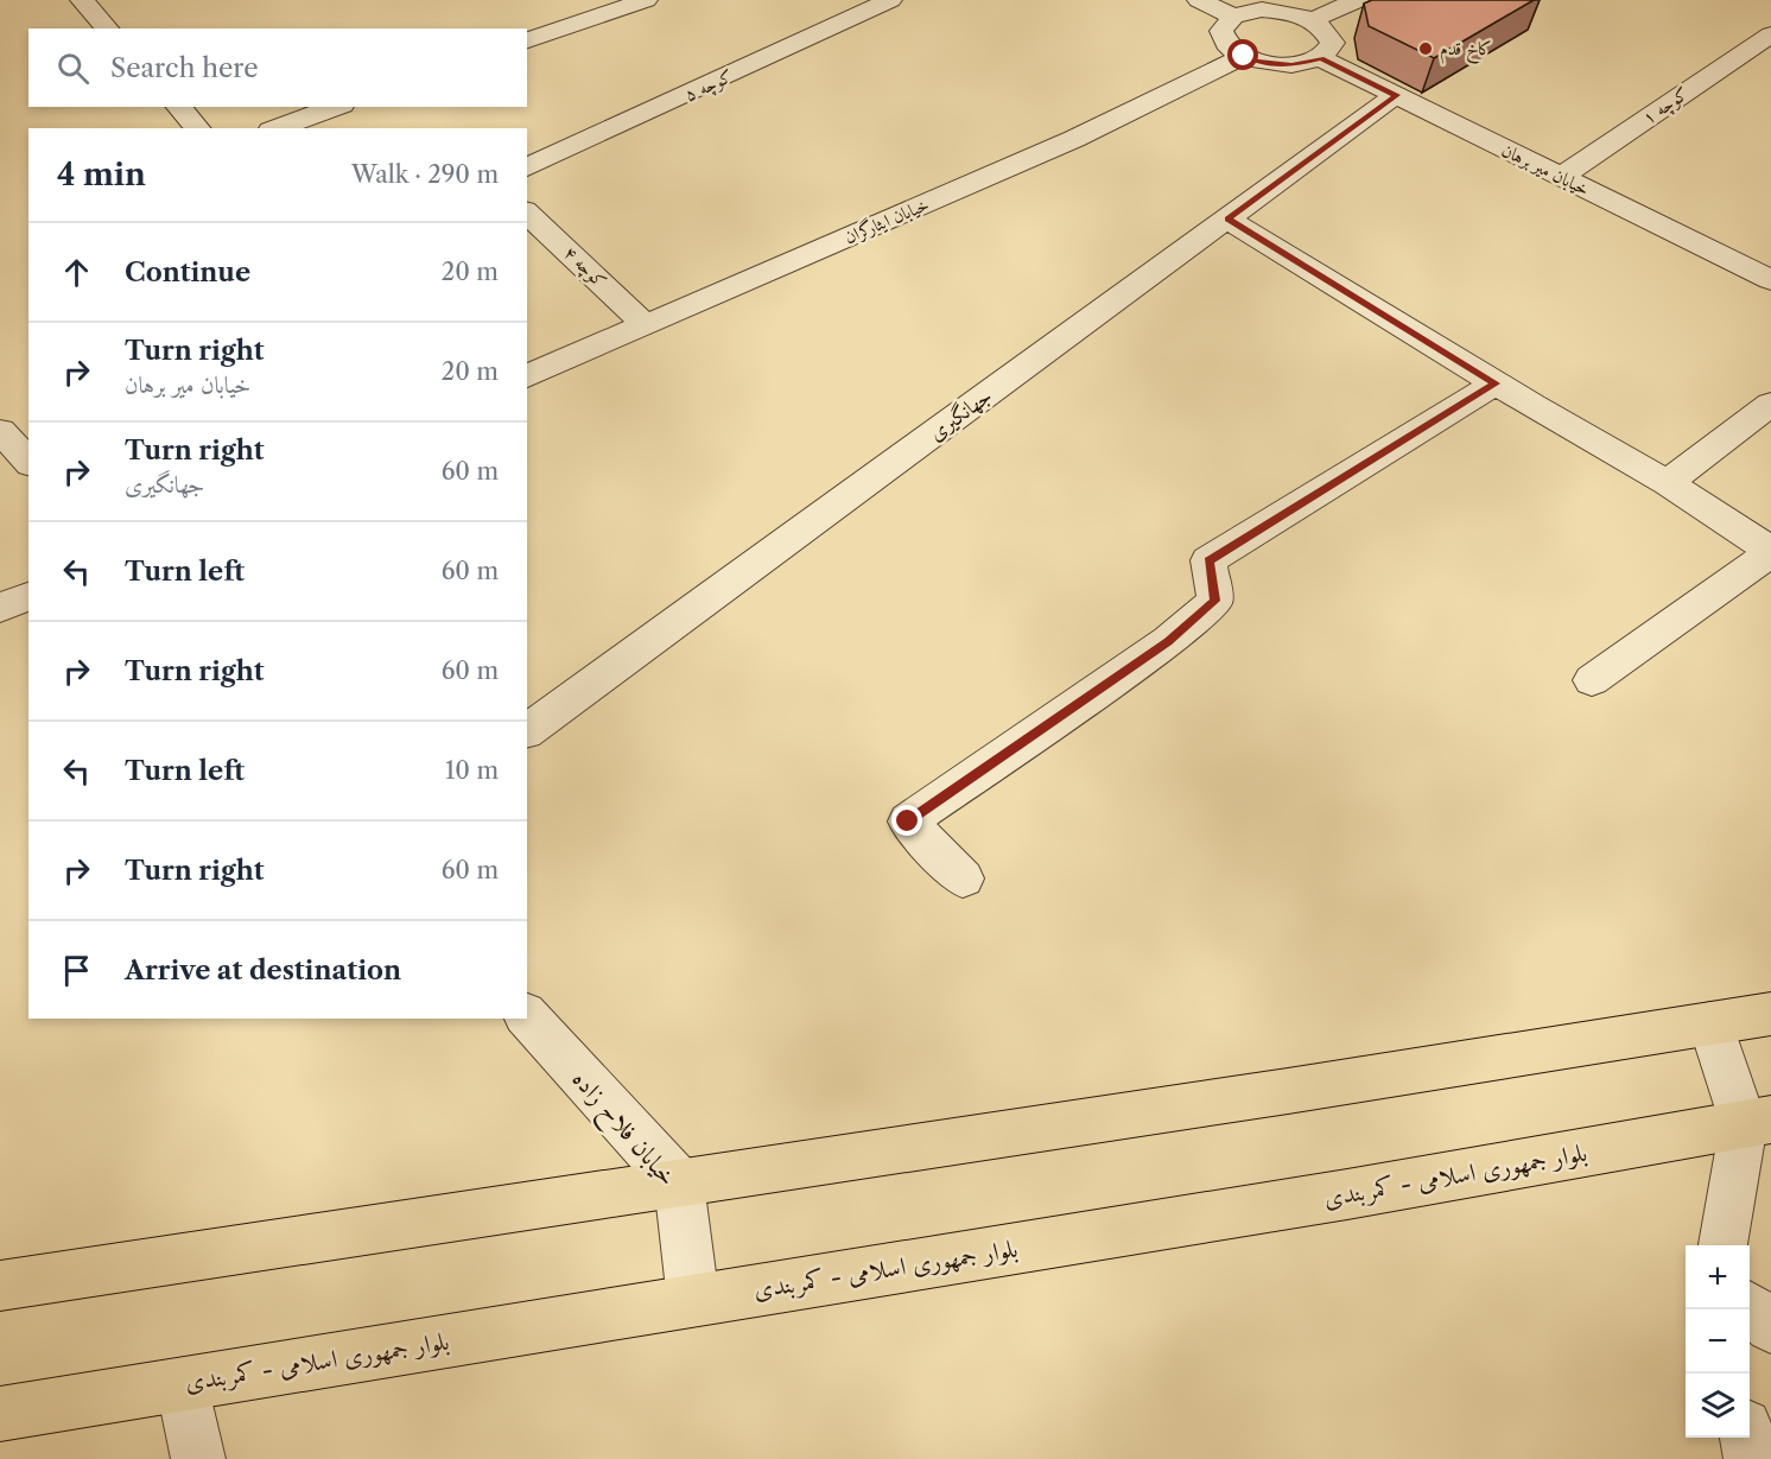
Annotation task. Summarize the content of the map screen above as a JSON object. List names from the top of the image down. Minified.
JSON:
{"streets":{"main road":["بلوار جمهوری اسلامی - کمربندی"],"street":["کوچه ۵","کوچه ۱","خیابان میر برهان","خیابان ایثارگران","کوچه ۴","جهانگیری","خیابان فلاح زاده"]},"crossings":[["کوچه ۱","خیابان میر برهان"],["خیابان میر برهان","جهانگیری"],["خیابان ایثارگران","کوچه ۴"],["خیابان فلاح زاده","بلوار جمهوری اسلامی - کمربندی"]],"places":["کاخ قدم"],"page":{"search":"Search here","heading":["4 min","Walk · 290 m"],"list":[["Continue","20 m"],["Turn right","خیابان میر برهان","20 m"],["Turn right","جهانگیری","60 m"],["Turn left","60 m"],["Turn right","60 m"],["Turn left","10 m"],["Turn right","60 m"],"Arrive at destination"],"map_buttons":["+","−"]}}
